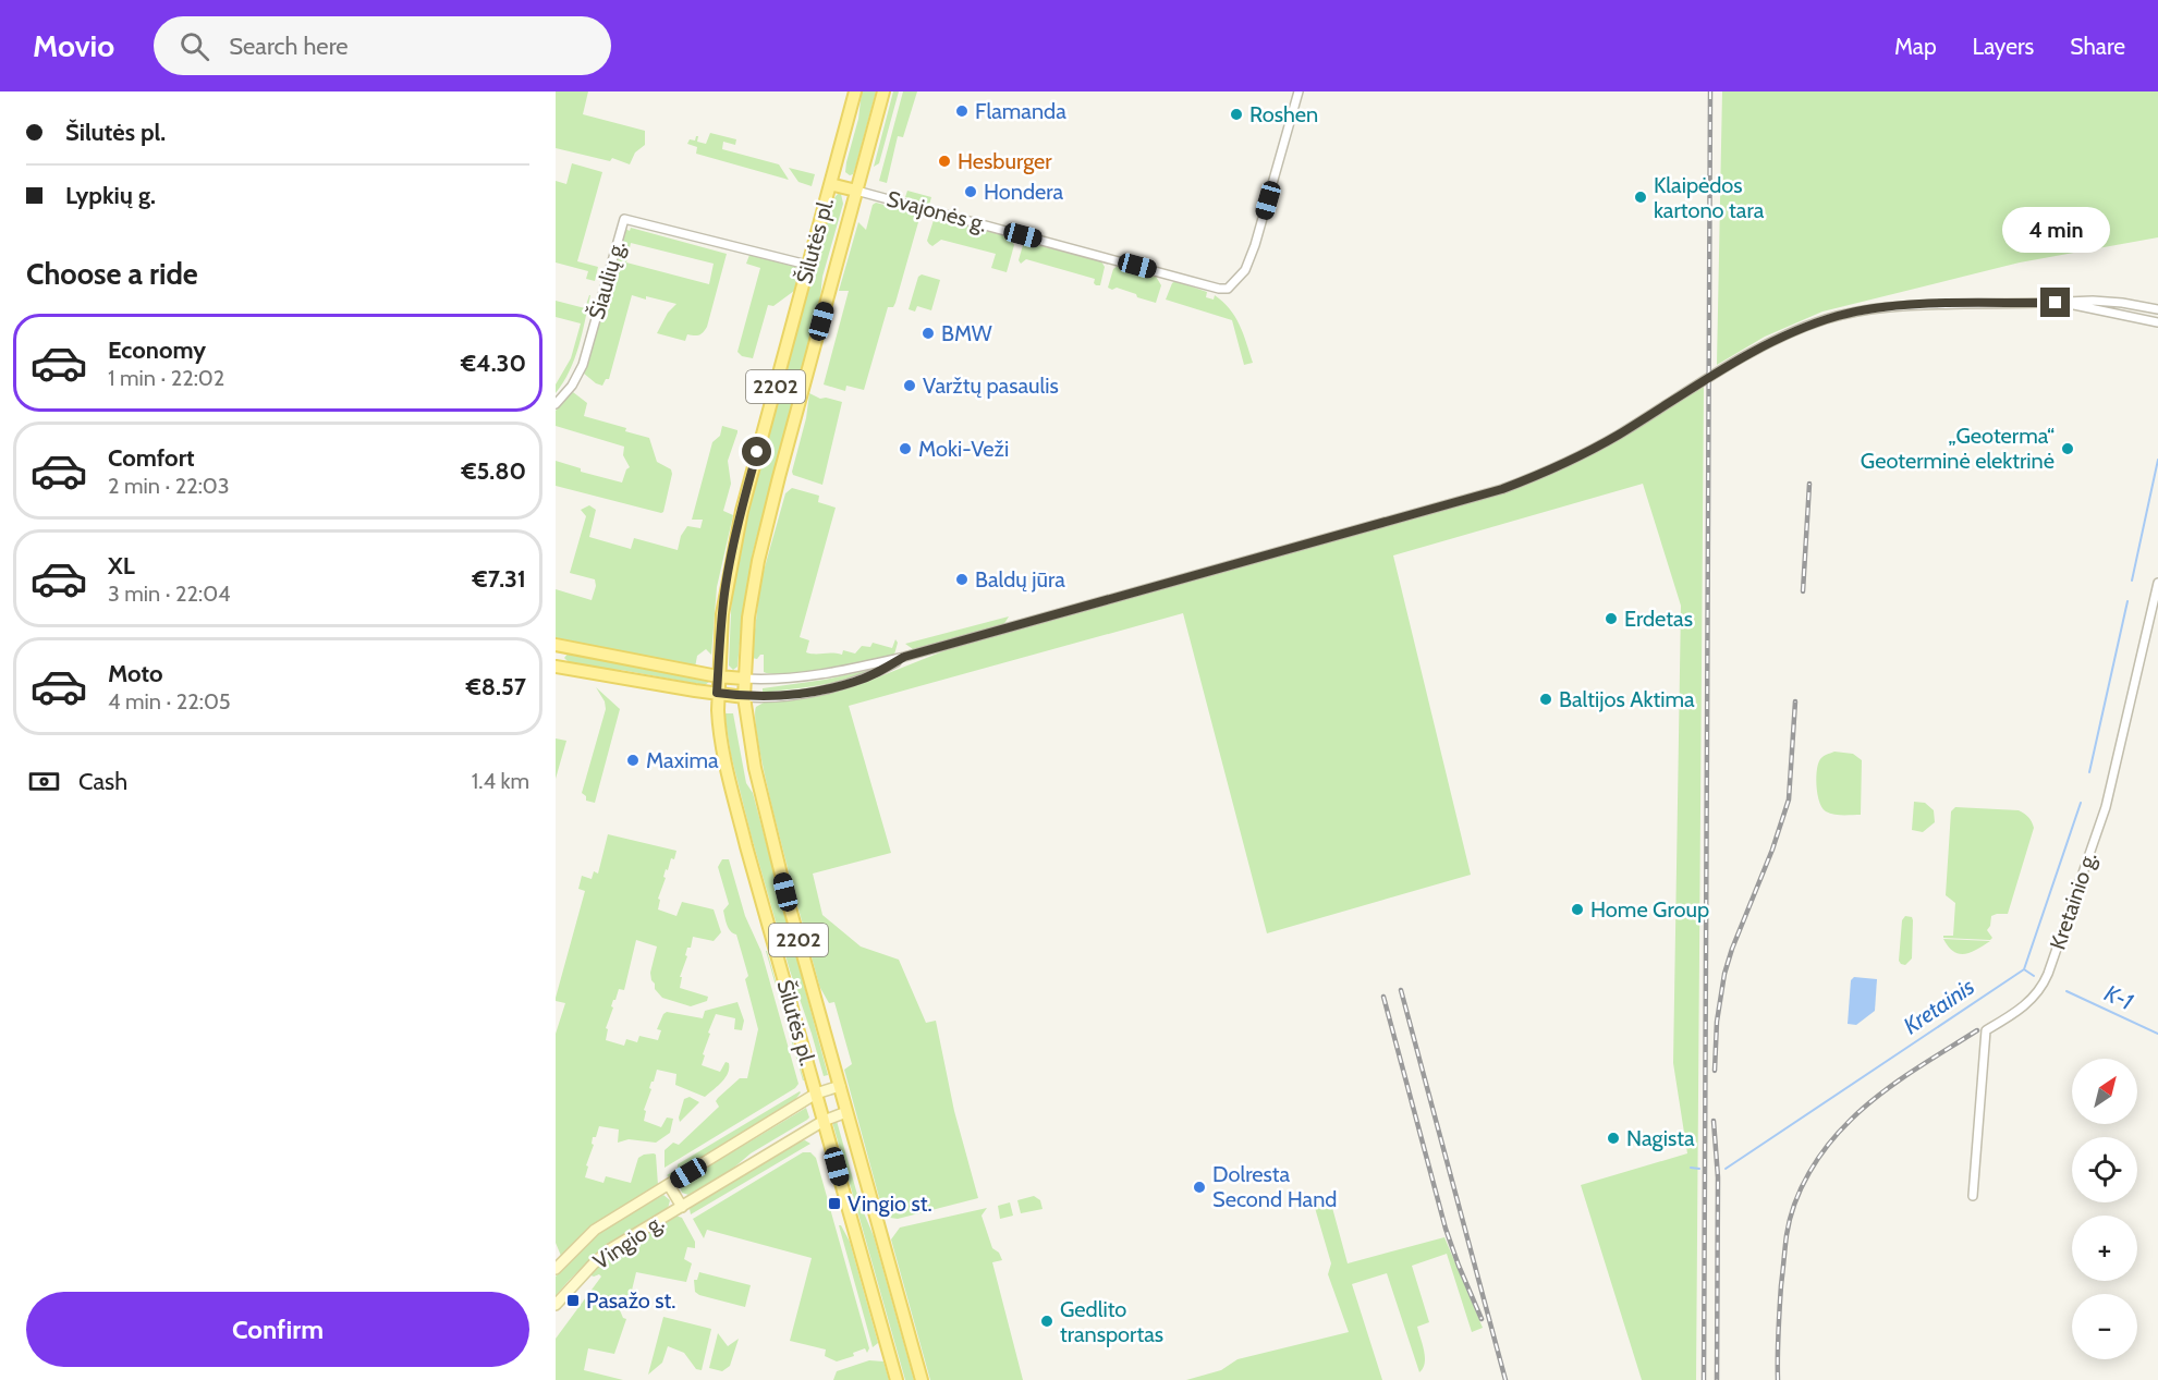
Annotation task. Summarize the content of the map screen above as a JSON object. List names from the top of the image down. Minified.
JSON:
{"streets":{"main road":["Šilutės pl.","2202","Vingio g."],"street":["Svajonės g.","Šiaulių g.","Kretainio g."]},"crossings":[["Svajonės g.","Šilutės pl."],["Šilutės pl.","Šiaulių g."],["Šilutės pl.","Vingio g."]],"water":["K-1","Kretainis"],"places":{"other":["Flamanda","Roshen","Hesburger","Hondera","Klaipėdos kartono tara","BMW","Varžtų pasaulis","Moki-Veži","„Geoterma“ Geoterminė elektrinė","Baldų jūra","Erdetas","Baltijos Aktima","Maxima","Home Group","Nagista","Dolresta Second Hand","Gedlito transportas"],"transit":["Vingio st.","Pasažo st."]},"north":"top right","page":{"header":"Movio","search":"Search here","nav":["Map","Layers","Share"],"banner":["Šilutės pl.","Lypkių g."],"bubble":"4 min","heading":"Choose a ride","list":[{"name":"Economy","note":"1 min · 22:02","value":"€4.30"},{"name":"Comfort","note":"2 min · 22:03","value":"€5.80"},{"name":"XL","note":"3 min · 22:04","value":"€7.31"},{"name":"Moto","note":"4 min · 22:05","value":"€8.57"}],"pay":["Cash","1.4 km"],"map_buttons":["+","−"],"buttons":"Confirm"}}
